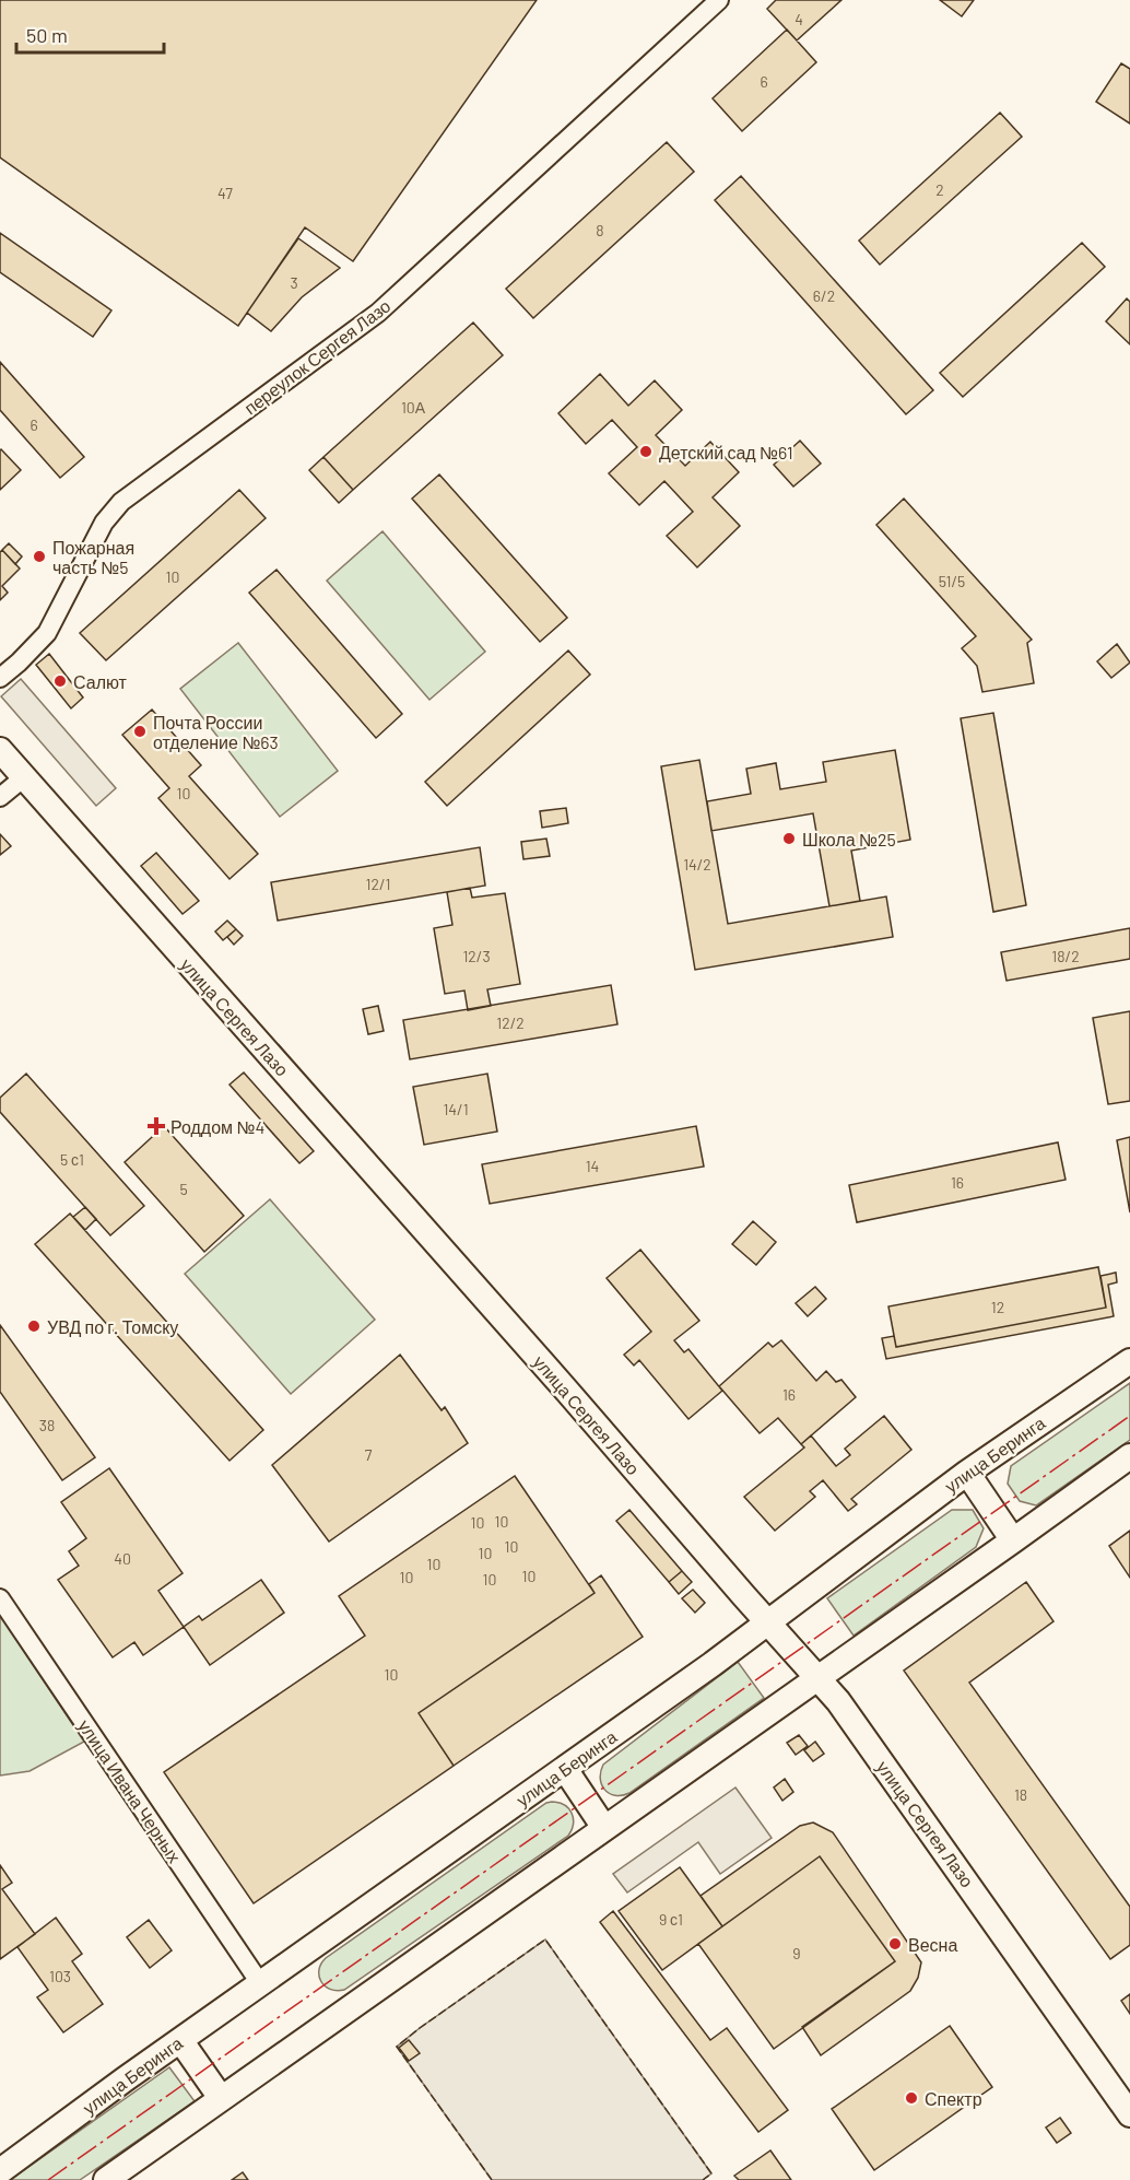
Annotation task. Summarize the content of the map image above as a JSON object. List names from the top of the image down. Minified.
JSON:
{"streets":{"street":["переулок Сергея Лазо","улица Сергея Лазо","улица Беринга","улица Ивана Черных"]},"crossings":[["улица Сергея Лазо","улица Беринга"],["улица Беринга","улица Ивана Черных"]],"places":{"other":["Детский сад №61","Пожарная часть №5","Салют","Почта России отделение №63","Школа №25","УВД по г. Томску","Весна","Спектр"],"health":["Роддом №4"]},"house_numbers":["4","6","2","47","8","3","6/2","10А","6","10","51/5","10","14/2","12/1","12/3","18/2","12/2","14/1","5 с1","14","16","5","12","16","38","7","10","10","10","10","40","10","10","10","10","10","18","9 с1","9","103"],"scale_bar":"50 m"}
